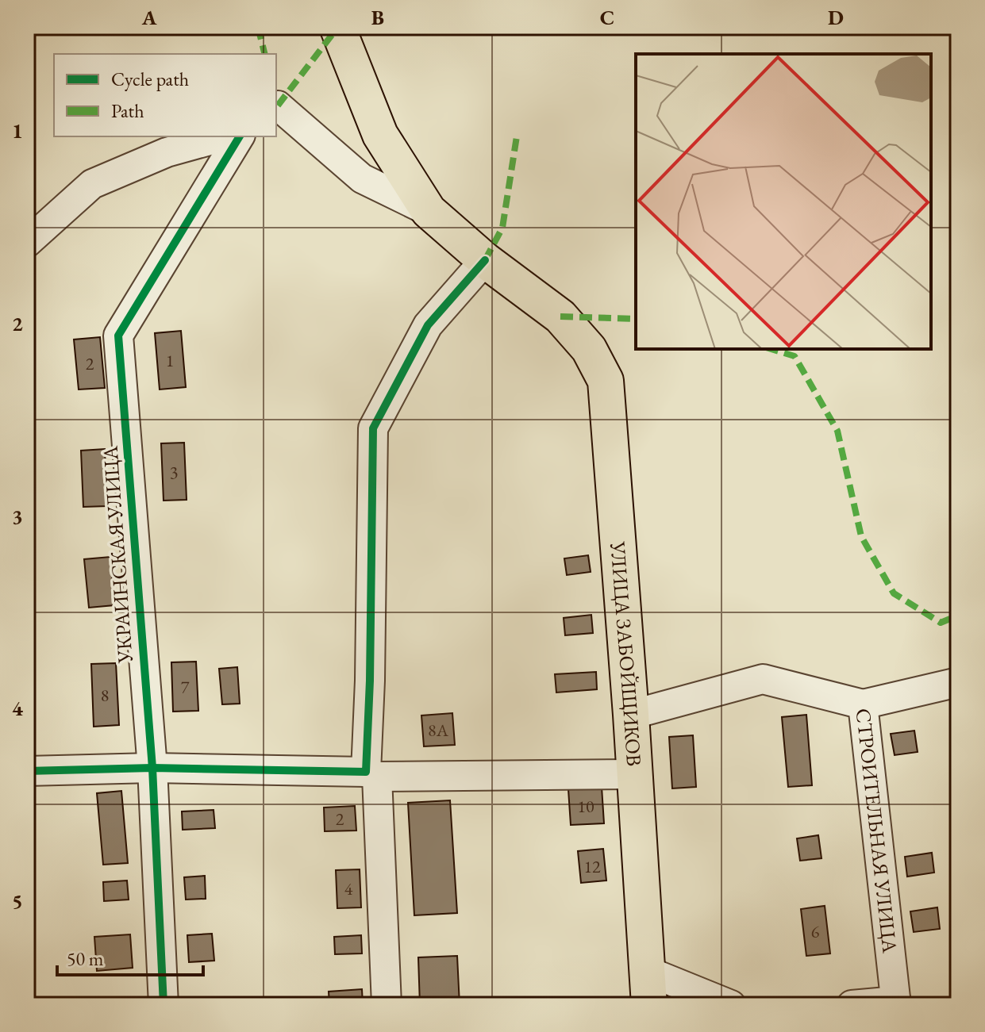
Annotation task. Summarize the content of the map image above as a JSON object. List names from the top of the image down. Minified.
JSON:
{"streets":{"main road":["УЛИЦА ЗАБОЙЩИКОВ"],"street":["УКРАИНСКАЯ УЛИЦА","СТРОИТЕЛЬНАЯ УЛИЦА"]},"crossings":[["УЛИЦА ЗАБОЙЩИКОВ","СТРОИТЕЛЬНАЯ УЛИЦА"]],"house_numbers":["1","2","3","7","8","8А","10","2","12","4","6"],"legend":["Cycle path","Path"],"scale_bar":"50 m","grid":{"columns":["A","B","C","D"],"rows":["1","2","3","4","5"]}}
